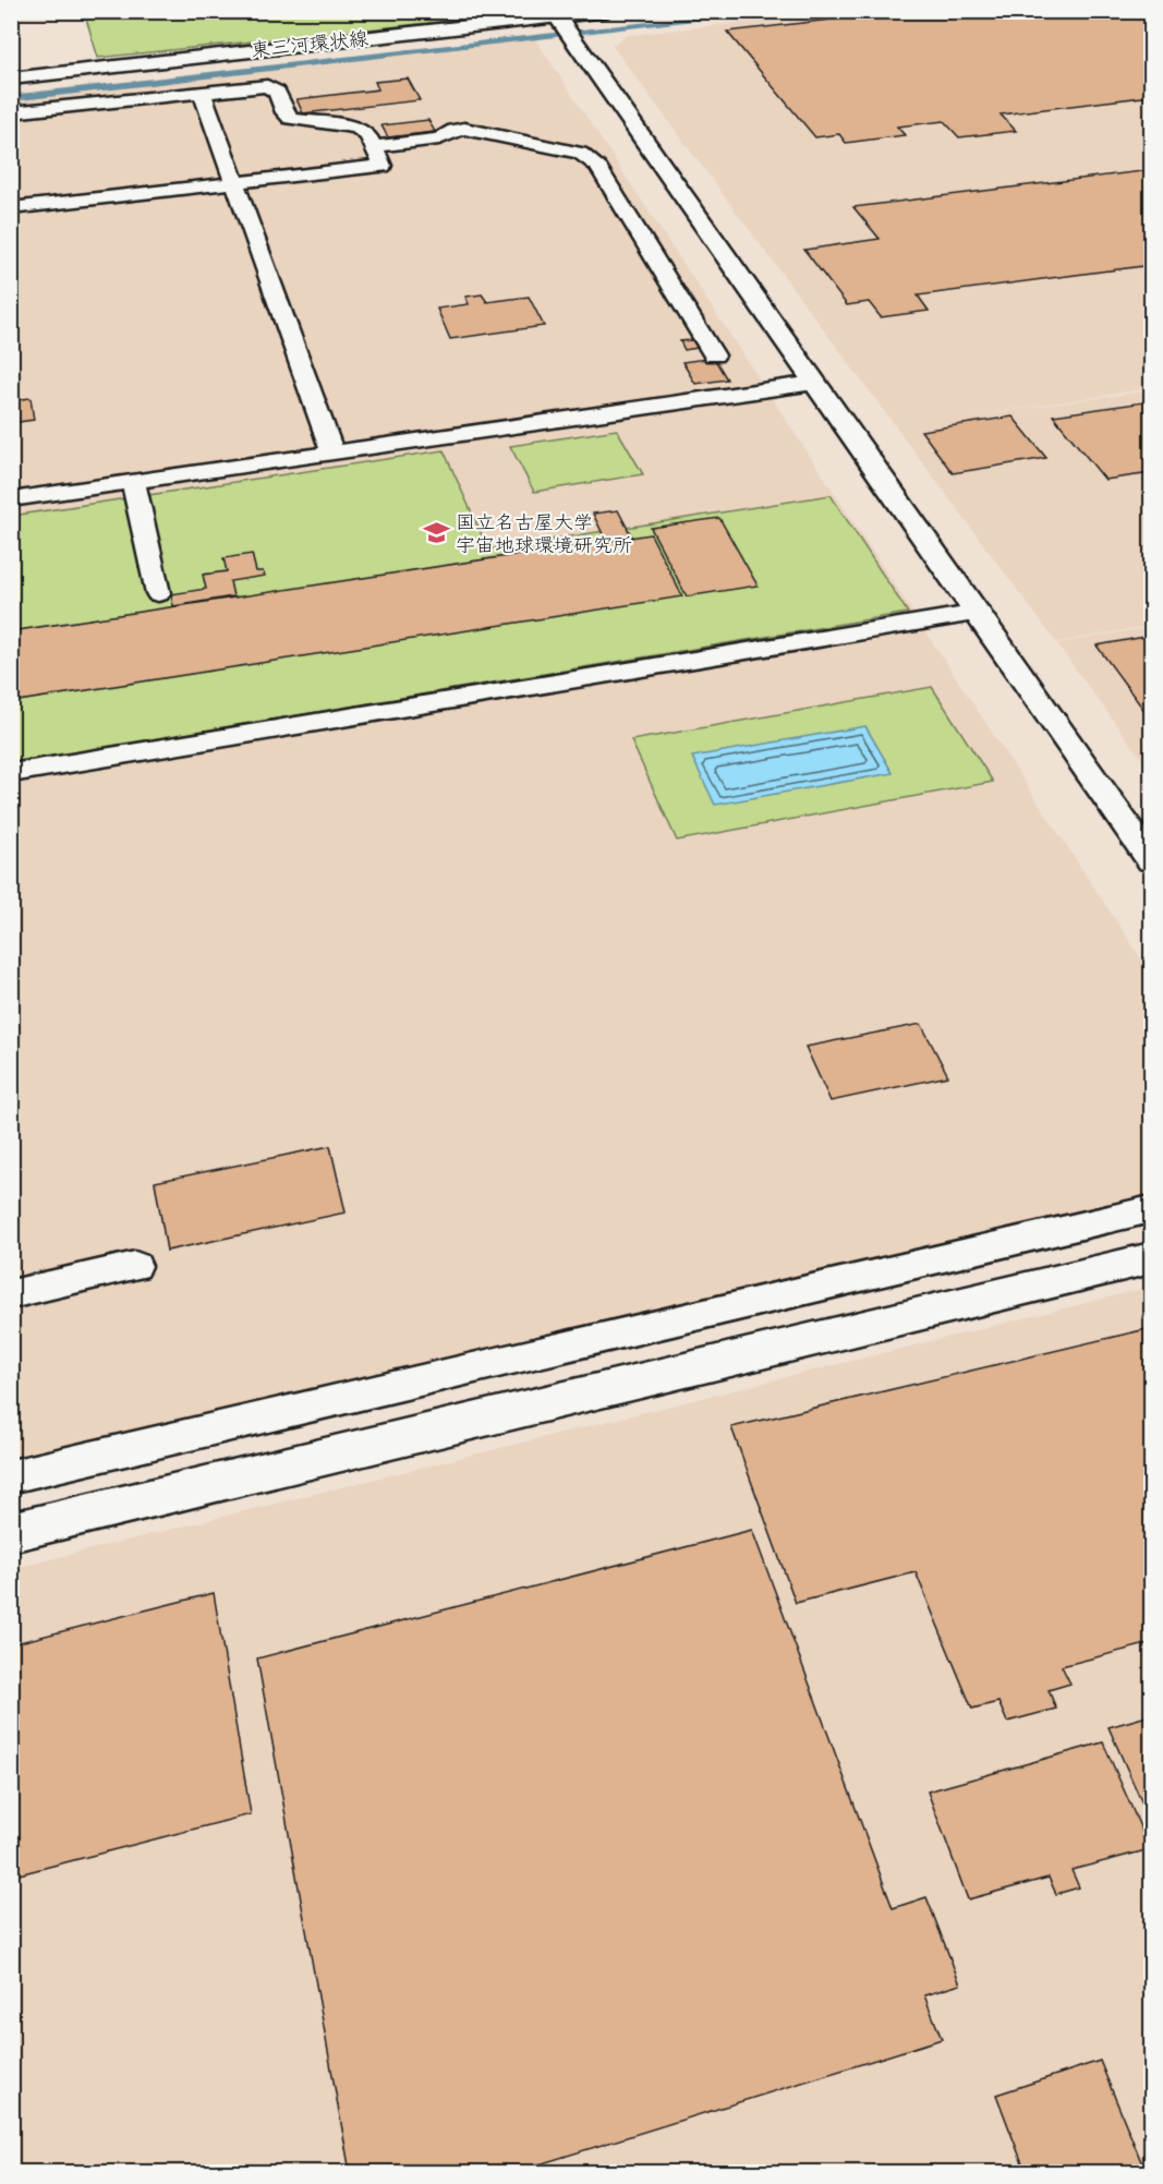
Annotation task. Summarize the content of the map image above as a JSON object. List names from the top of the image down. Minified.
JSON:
{"streets":{"street":["東三河環状線"]},"places":{"school or university":["国立名古屋大学 宇宙地球環境研究所"]}}
